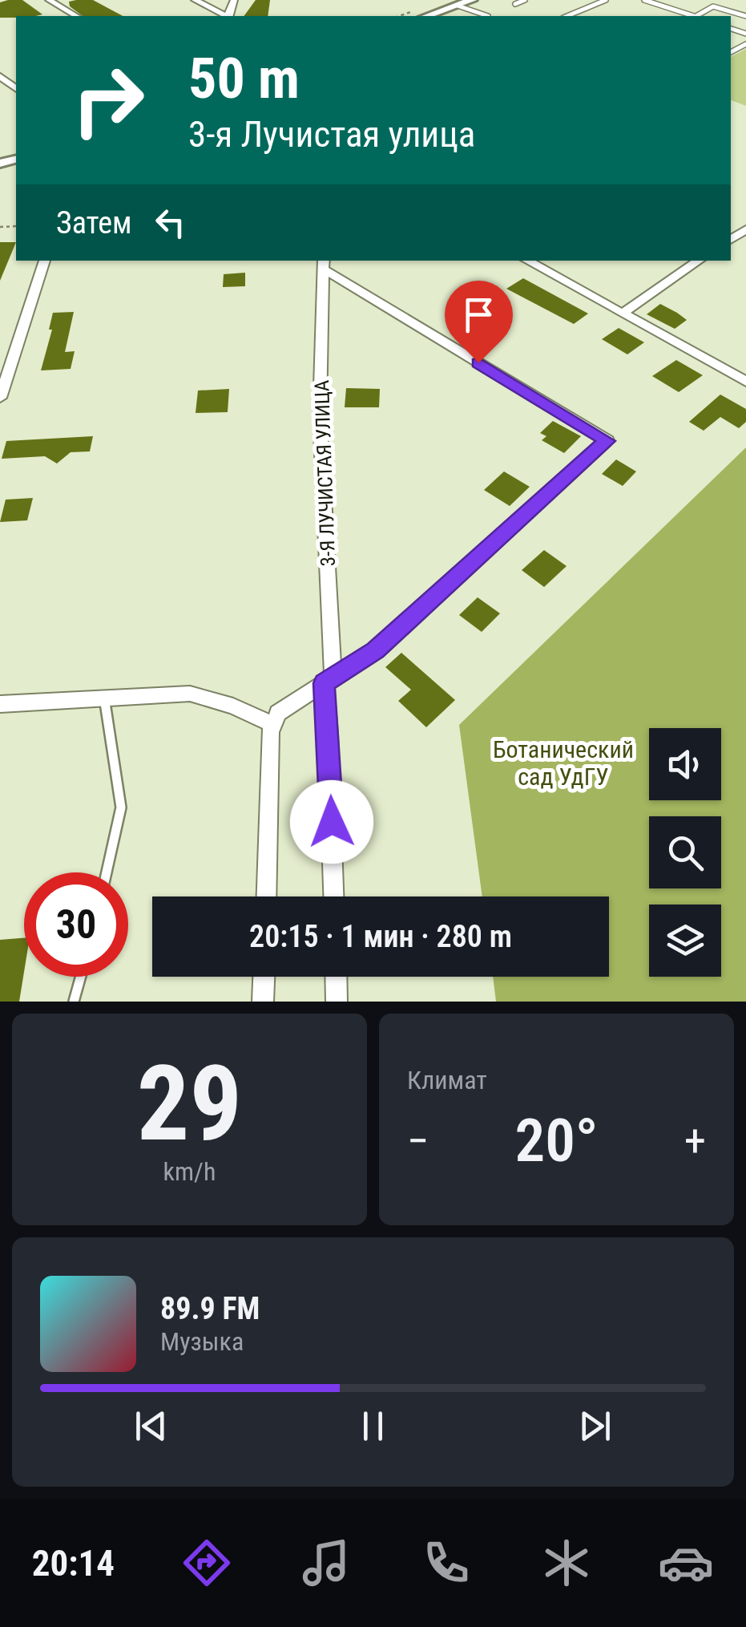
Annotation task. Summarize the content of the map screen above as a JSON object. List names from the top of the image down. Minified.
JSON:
{"streets":{"street":["3-Я ЛУЧИСТАЯ УЛИЦА"]},"parks":["Ботанический сад УдГУ"],"page":{"turn":["50 m","3-я Лучистая улица"],"then":"Затем","limit":"30","trip":"20:15 · 1 мин · 280 m","tile":[["29","km/h"],"Климат"],"heat":["−","20°","+"],"song":["89.9 FM","Музыка"],"tabs":"20:14"}}
